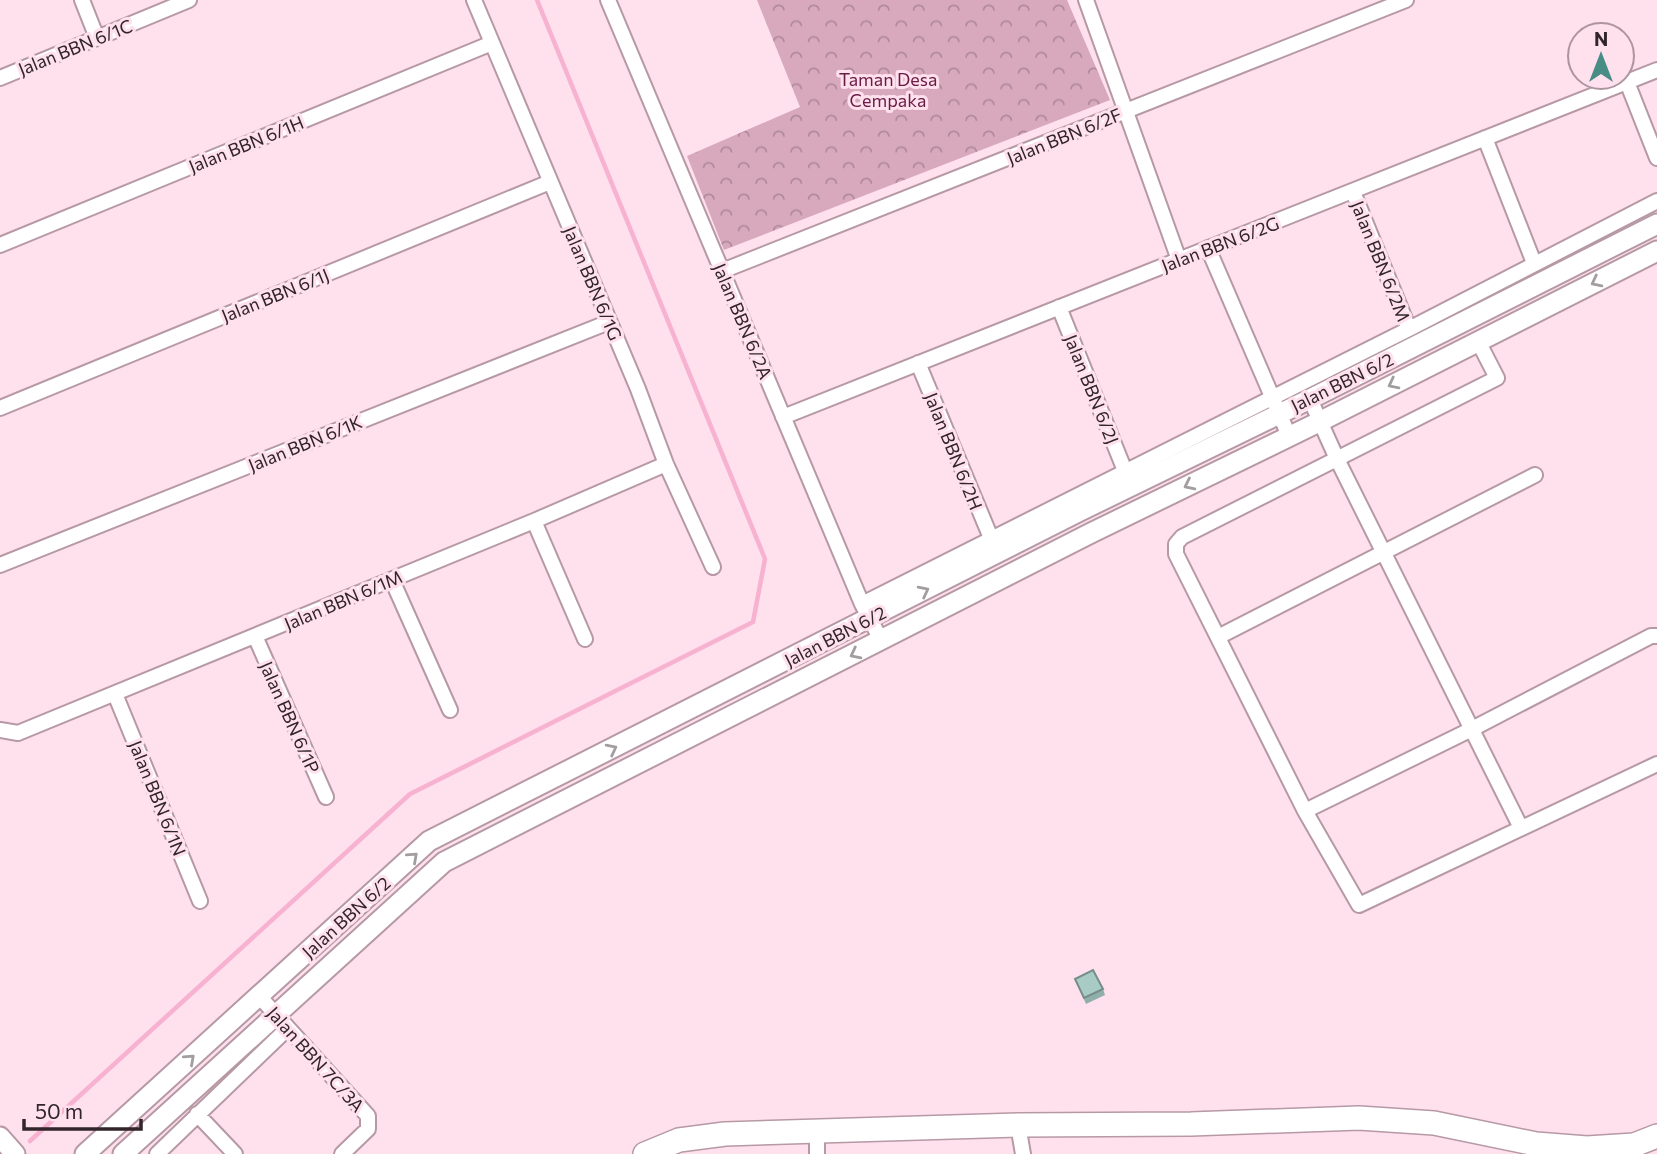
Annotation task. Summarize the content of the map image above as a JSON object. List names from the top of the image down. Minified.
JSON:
{"streets":{"street":["Jalan BBN 6/1C","Jalan BBN 6/2F","Jalan BBN 6/1H","Jalan BBN 6/2G","Jalan BBN 6/2M","Jalan BBN 6/1G","Jalan BBN 6/1J","Jalan BBN 6/2A","Jalan BBN 6/2","Jalan BBN 6/2J","Jalan BBN 6/1K","Jalan BBN 6/2H","Jalan BBN 6/1M","Jalan BBN 6/1P","Jalan BBN 6/1N","Jalan BBN 7C/3A"]},"crossings":[["Jalan BBN 6/2F","Jalan BBN 6/2A"],["Jalan BBN 6/1H","Jalan BBN 6/1G"],["Jalan BBN 6/2G","Jalan BBN 6/2M"],["Jalan BBN 6/2G","Jalan BBN 6/2A"],["Jalan BBN 6/2G","Jalan BBN 6/2J"],["Jalan BBN 6/2G","Jalan BBN 6/2H"],["Jalan BBN 6/1G","Jalan BBN 6/1J"],["Jalan BBN 6/1G","Jalan BBN 6/1K"],["Jalan BBN 6/1G","Jalan BBN 6/1M"],["Jalan BBN 6/2A","Jalan BBN 6/2"],["Jalan BBN 6/2","Jalan BBN 7C/3A"],["Jalan BBN 6/1M","Jalan BBN 6/1P"],["Jalan BBN 6/1M","Jalan BBN 6/1N"]],"parks":["Taman Desa Cempaka"],"scale_bar":"50 m","north":"top"}
